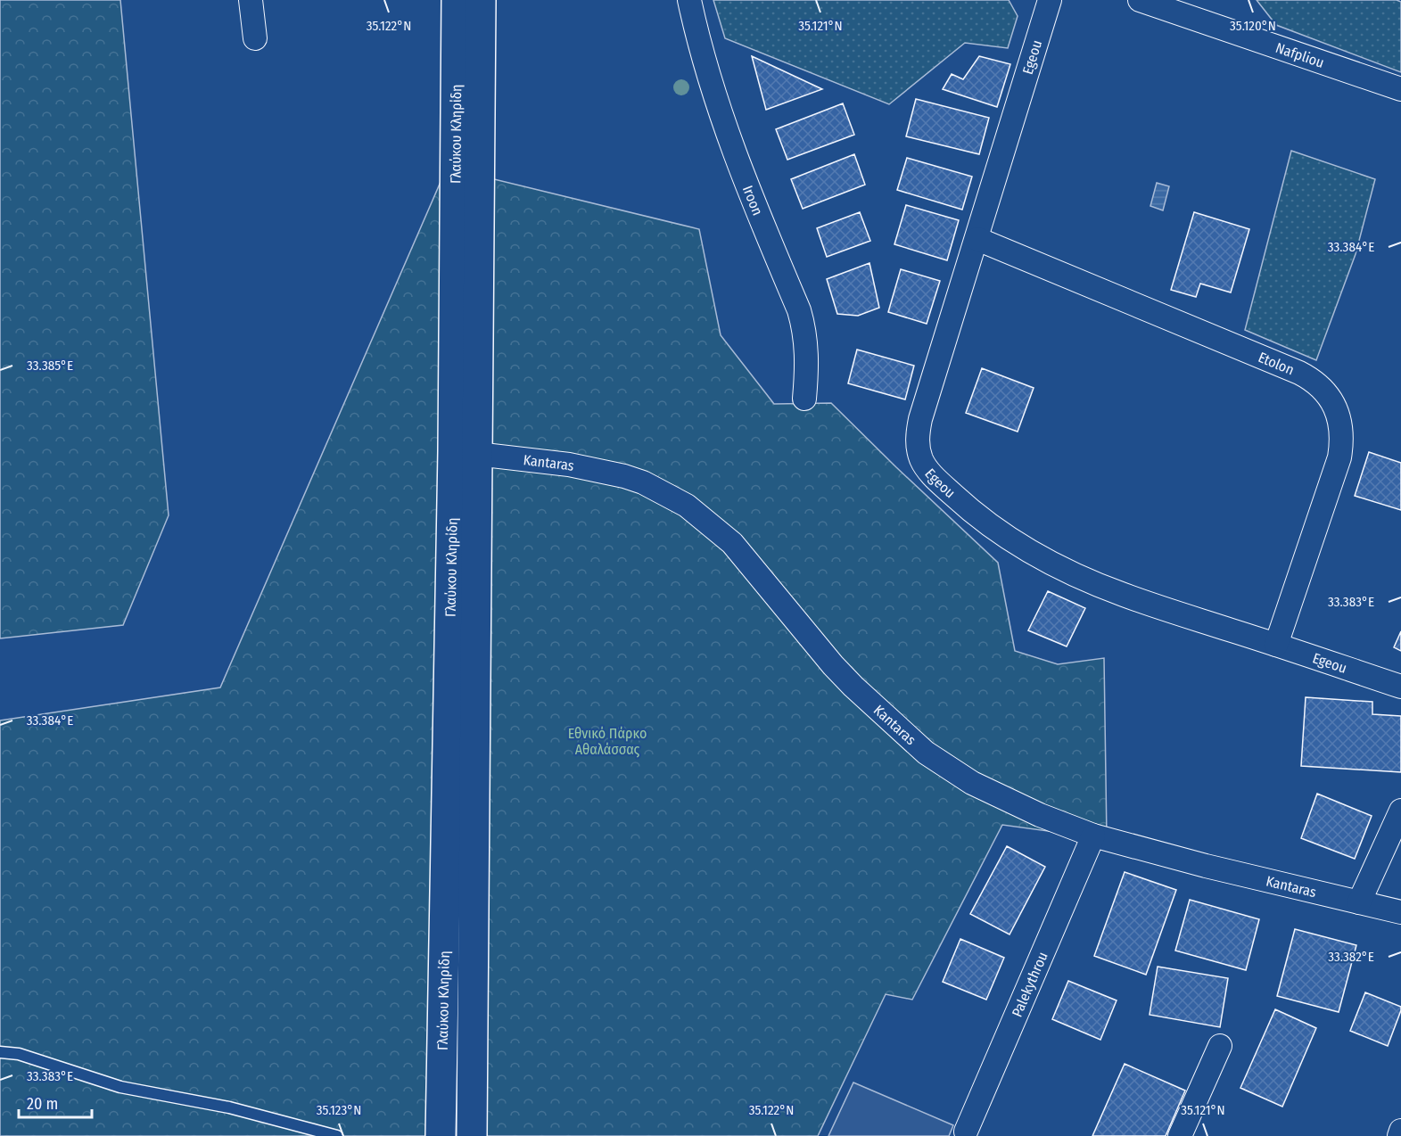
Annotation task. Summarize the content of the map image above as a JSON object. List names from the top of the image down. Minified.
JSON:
{"streets":{"main road":["Γλαύκου Κληρίδη"],"street":["Nafpliou","Egeou","Iroon","Etolon","Kantaras","Palekythrou"]},"crossings":[["Egeou","Etolon"],["Γλαύκου Κληρίδη","Kantaras"],["Kantaras","Palekythrou"]],"parks":["Εθνικό Πάρκο Αθαλάσσας"],"scale_bar":"20 m","coordinates":["35.122°N","35.121°N","35.120°N","33.384°E","33.385°E","33.383°E","33.382°E","35.123°N"]}
